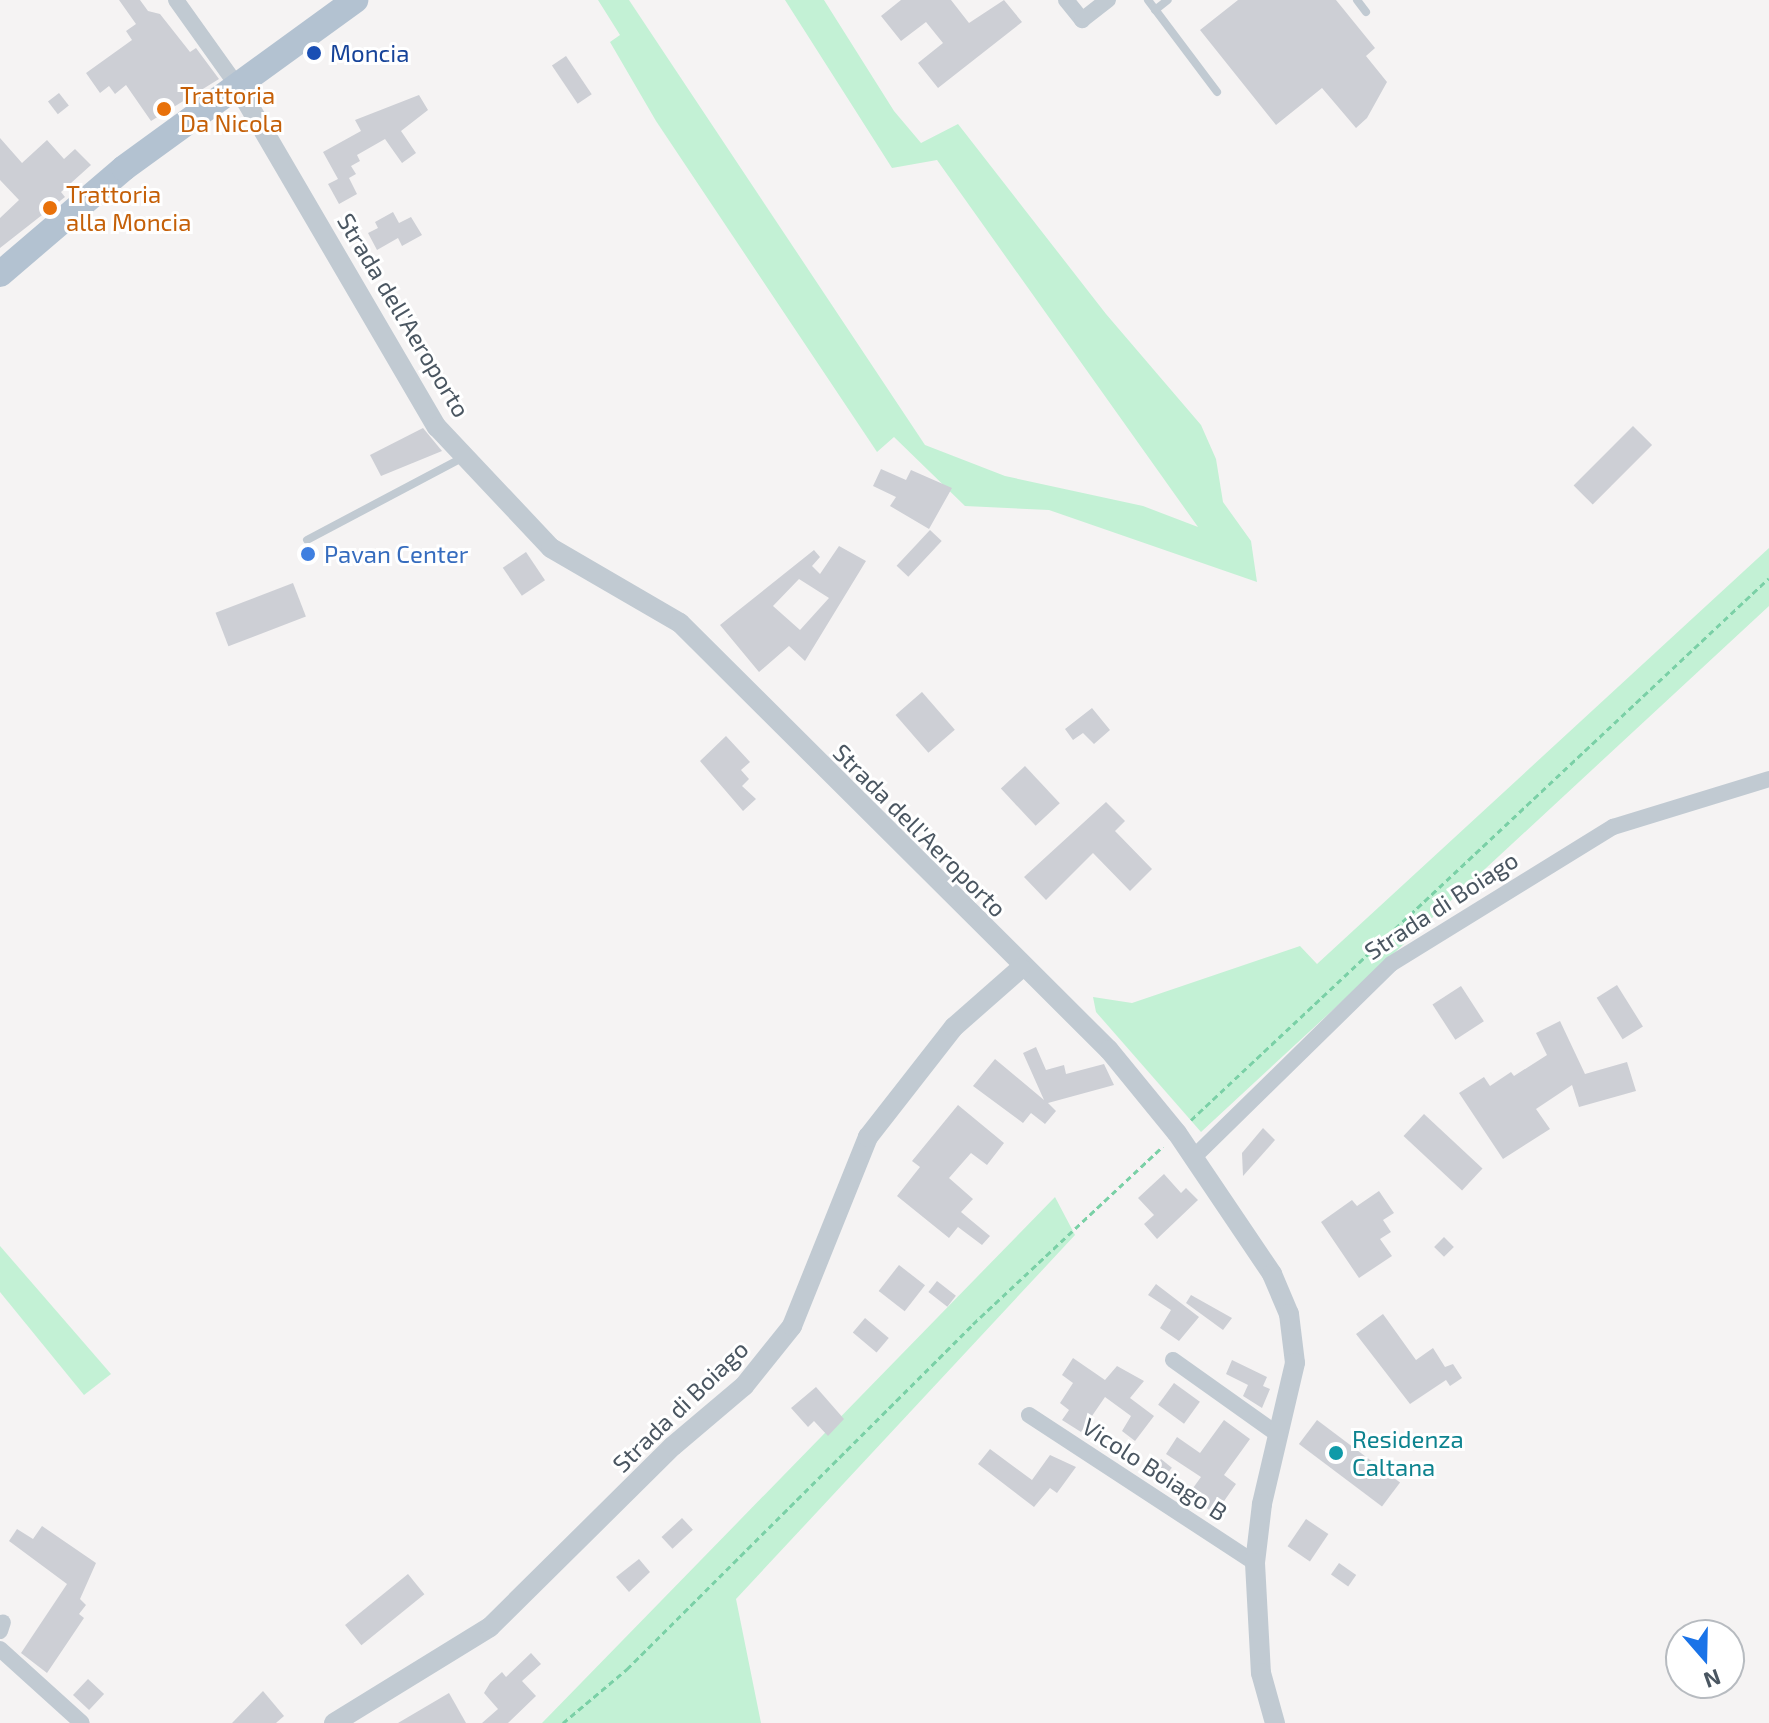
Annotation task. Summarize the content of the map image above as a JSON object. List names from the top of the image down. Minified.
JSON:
{"streets":{"street":["Strada dell'Aeroporto","Strada di Boiago","Vicolo Boiago B"]},"crossings":[["Strada dell'Aeroporto","Strada di Boiago"],["Strada dell'Aeroporto","Vicolo Boiago B"]],"places":["Moncia","Trattoria Da Nicola","Trattoria alla Moncia","Pavan Center","Residenza Caltana"],"north":"bottom"}
